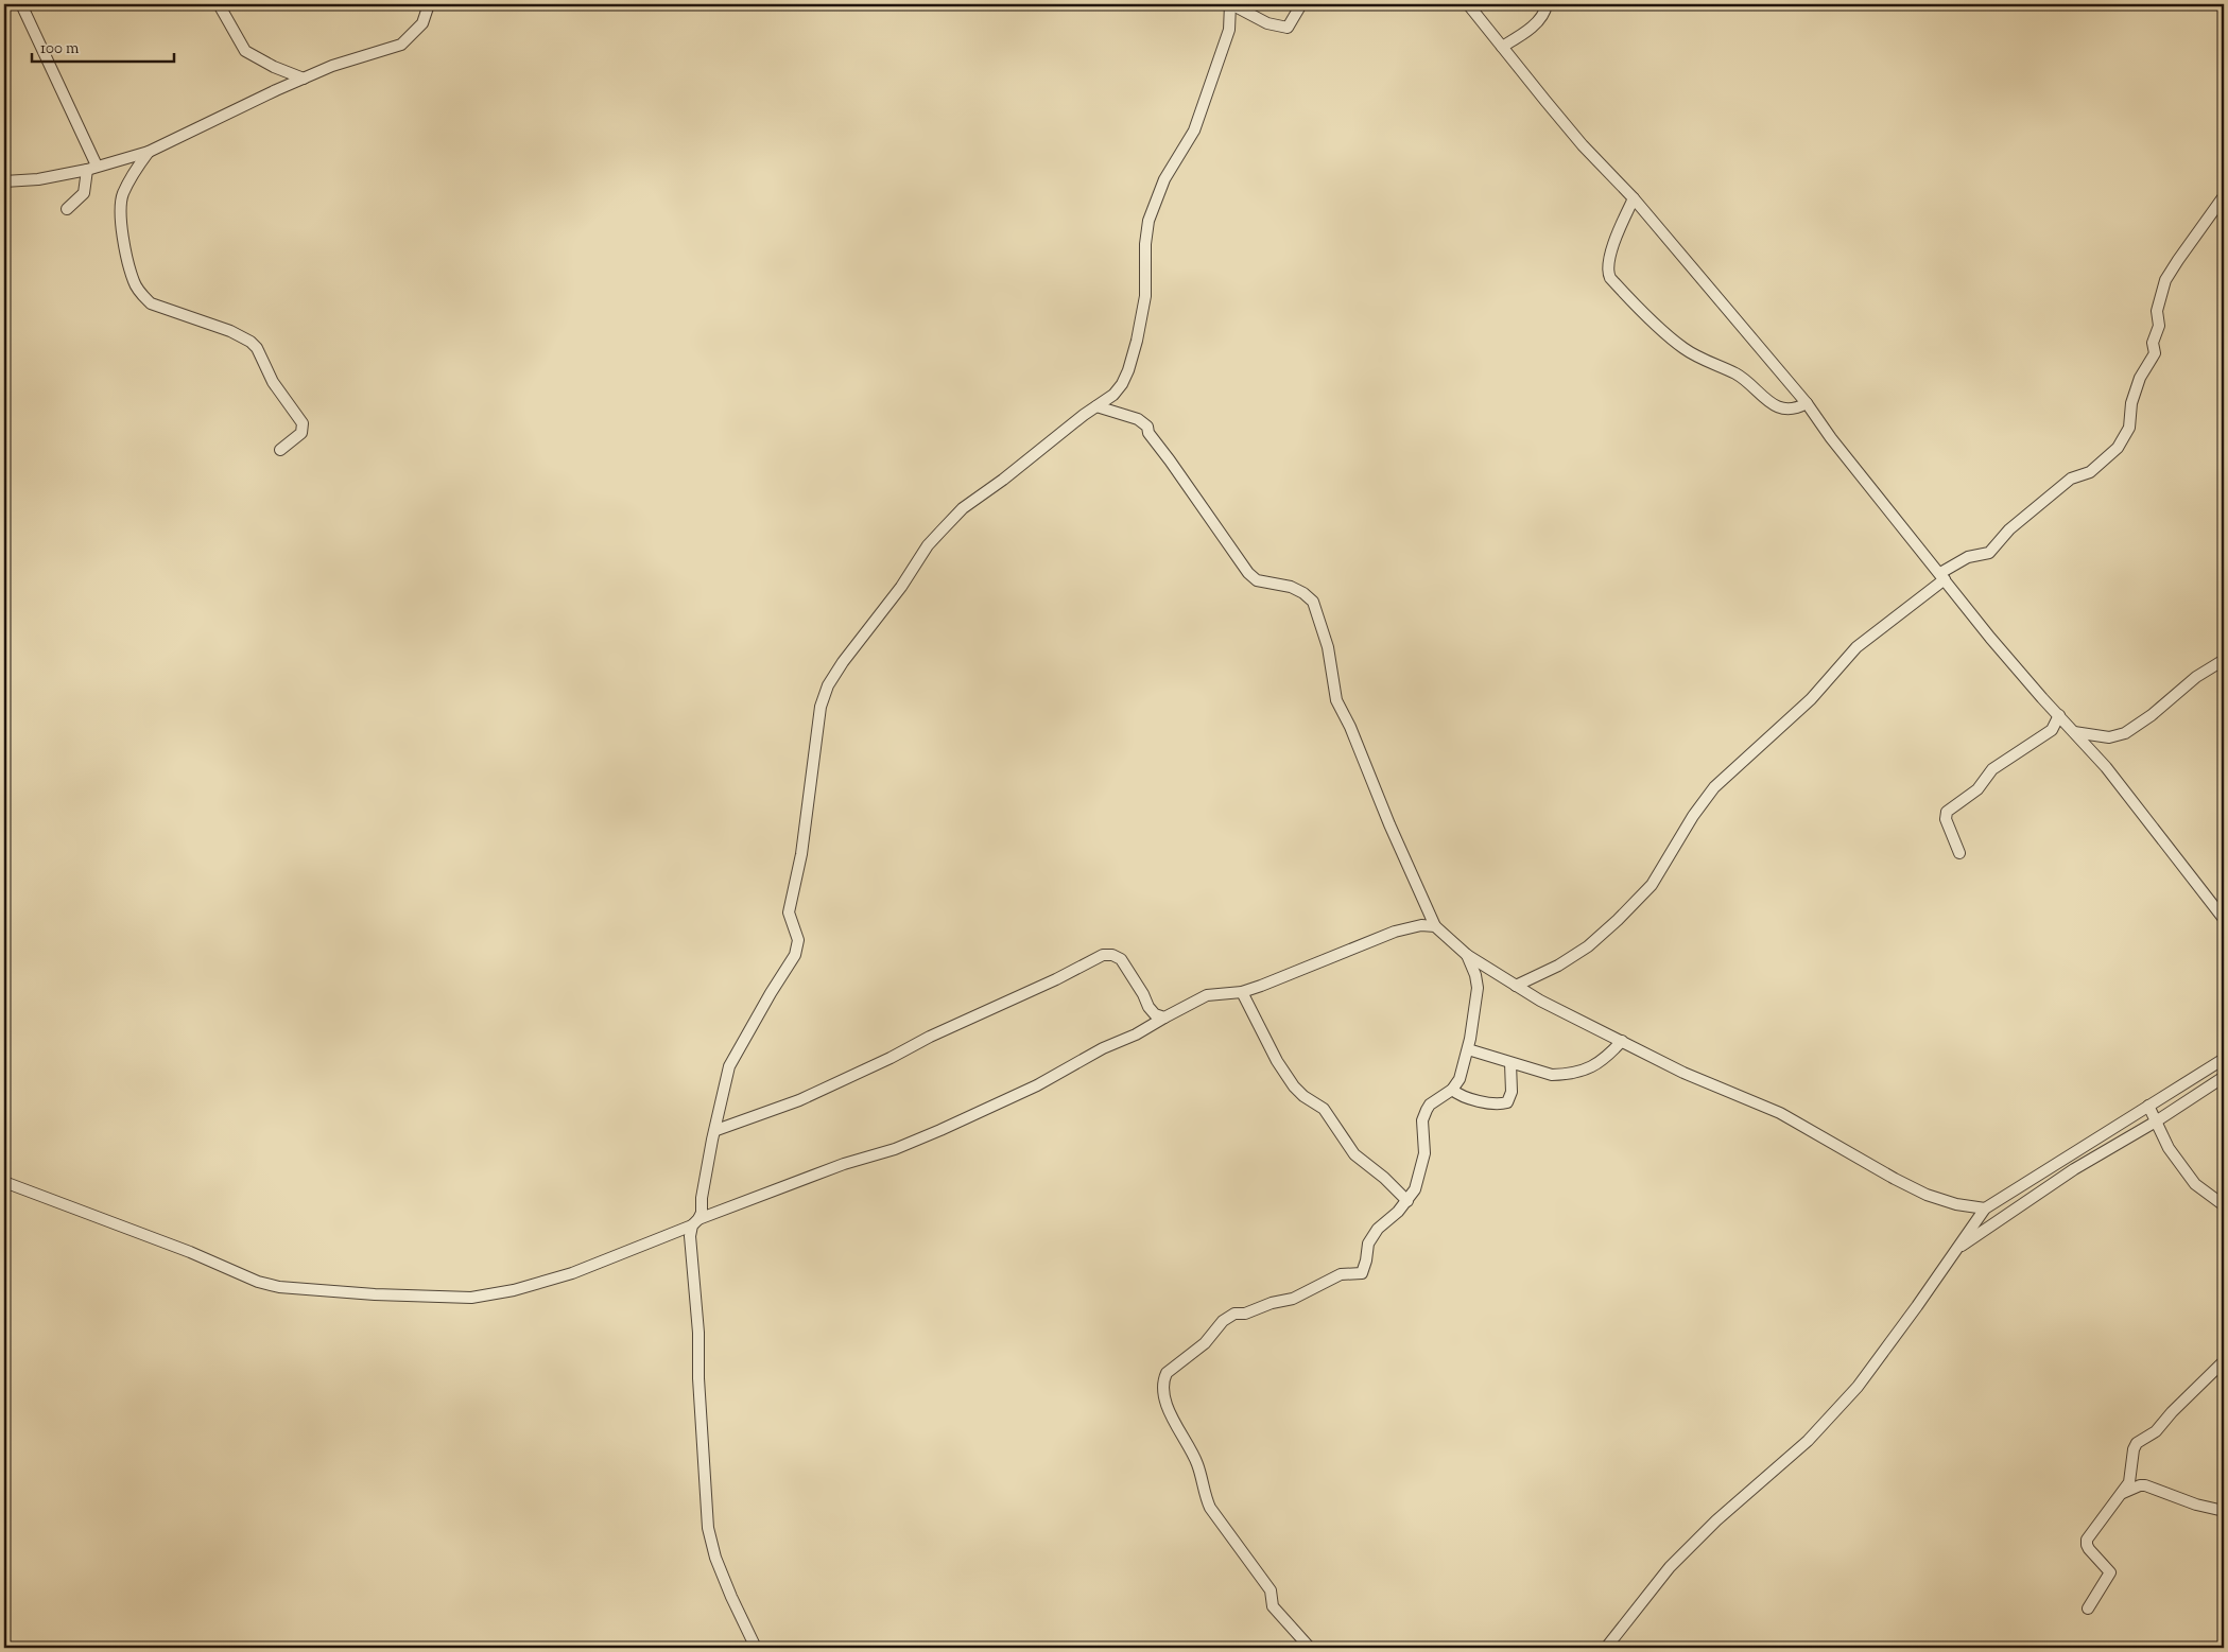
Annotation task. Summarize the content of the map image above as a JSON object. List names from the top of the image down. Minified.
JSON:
{"scale_bar":"100 m"}
